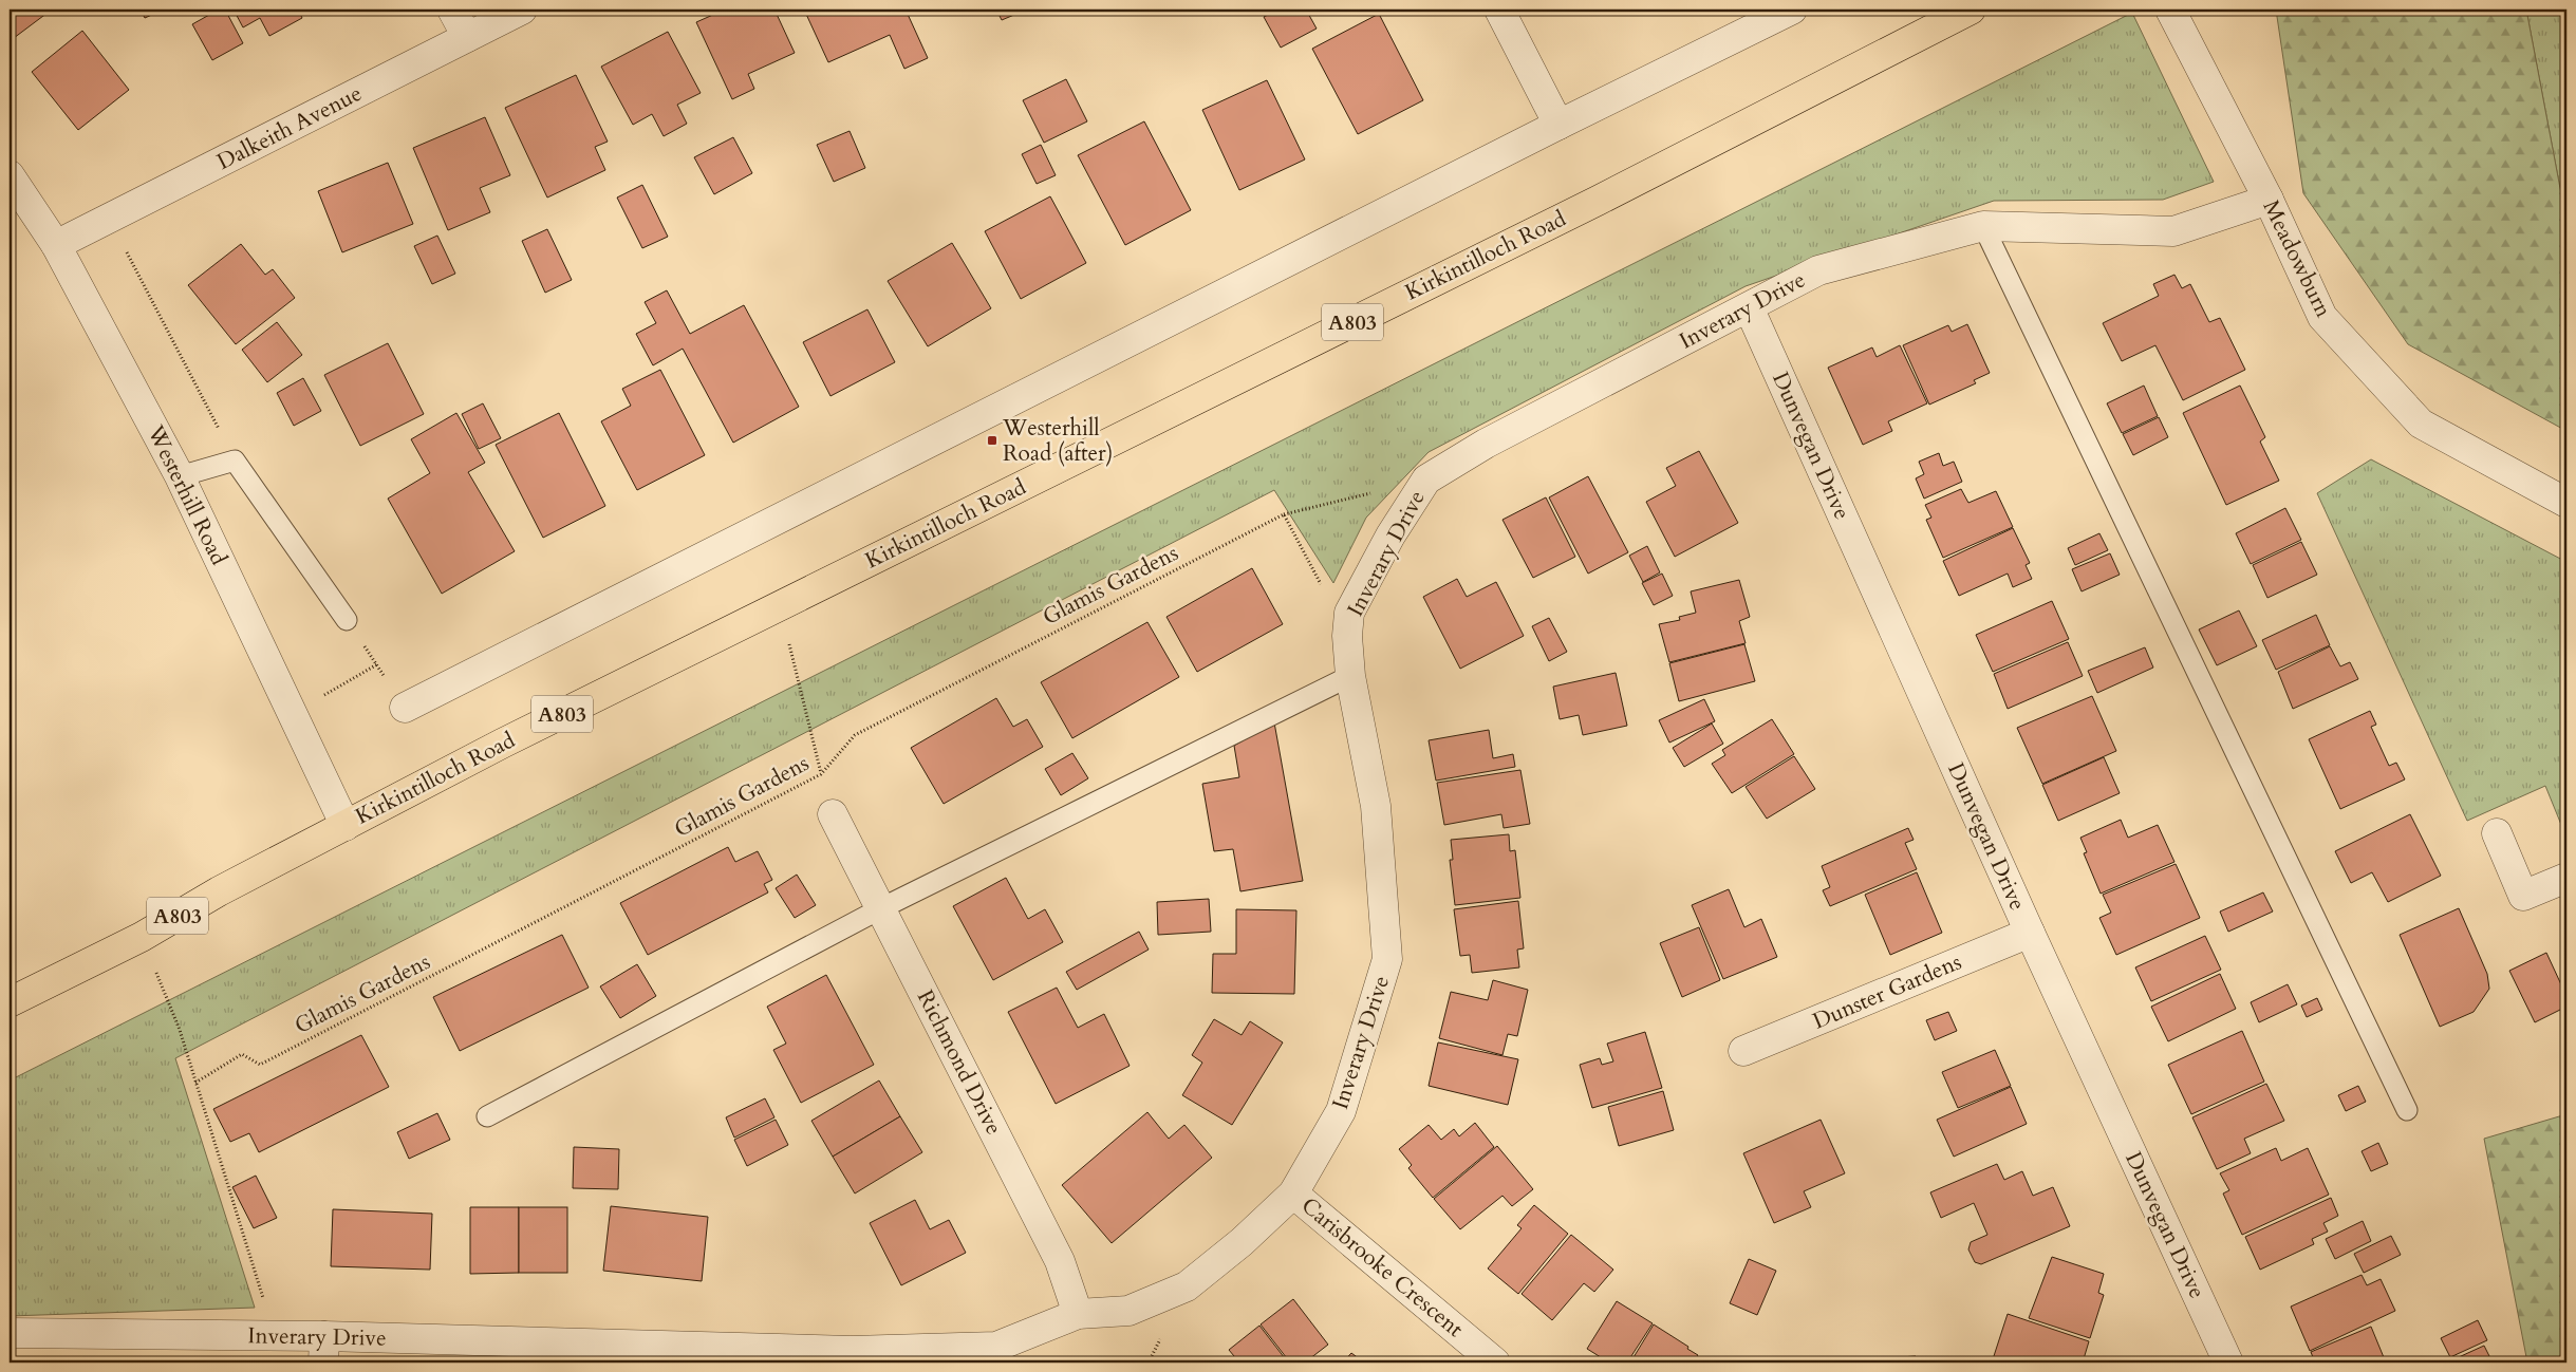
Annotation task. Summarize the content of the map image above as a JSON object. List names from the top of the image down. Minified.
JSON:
{"streets":{"main road":["Kirkintilloch Road","A803"],"street":["Dalkeith Avenue","Meadowburn","Inverary Drive","Dunvegan Drive","Westerhill Road","Dunster Gardens","Richmond Drive","Carisbrooke Crescent"],"path":["Glamis Gardens"]},"crossings":[["Dalkeith Avenue","Westerhill Road"],["Kirkintilloch Road","Westerhill Road"],["Meadowburn","Inverary Drive"],["Inverary Drive","Dunvegan Drive"],["Inverary Drive","Glamis Gardens"],["Inverary Drive","Richmond Drive"],["Inverary Drive","Carisbrooke Crescent"],["Dunvegan Drive","Dunster Gardens"]],"places":{"transit":["Westerhill Road (after)"]}}
